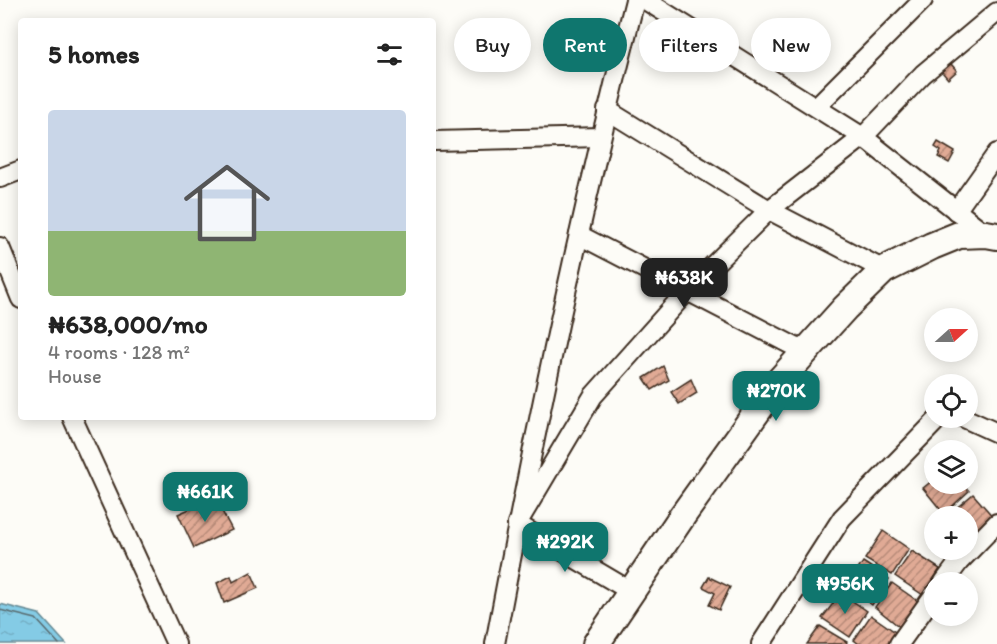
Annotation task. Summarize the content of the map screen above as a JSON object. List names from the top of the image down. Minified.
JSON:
{"north":"right","page":{"chip":["Buy","Rent","Filters","New"],"heading":"5 homes","list":[{"name":"₦638,000/mo","note":"4 rooms · 128 m² · House"}],"price":["₦638K","₦270K","₦661K","₦292K","₦956K"],"map_buttons":["+","−"]}}
